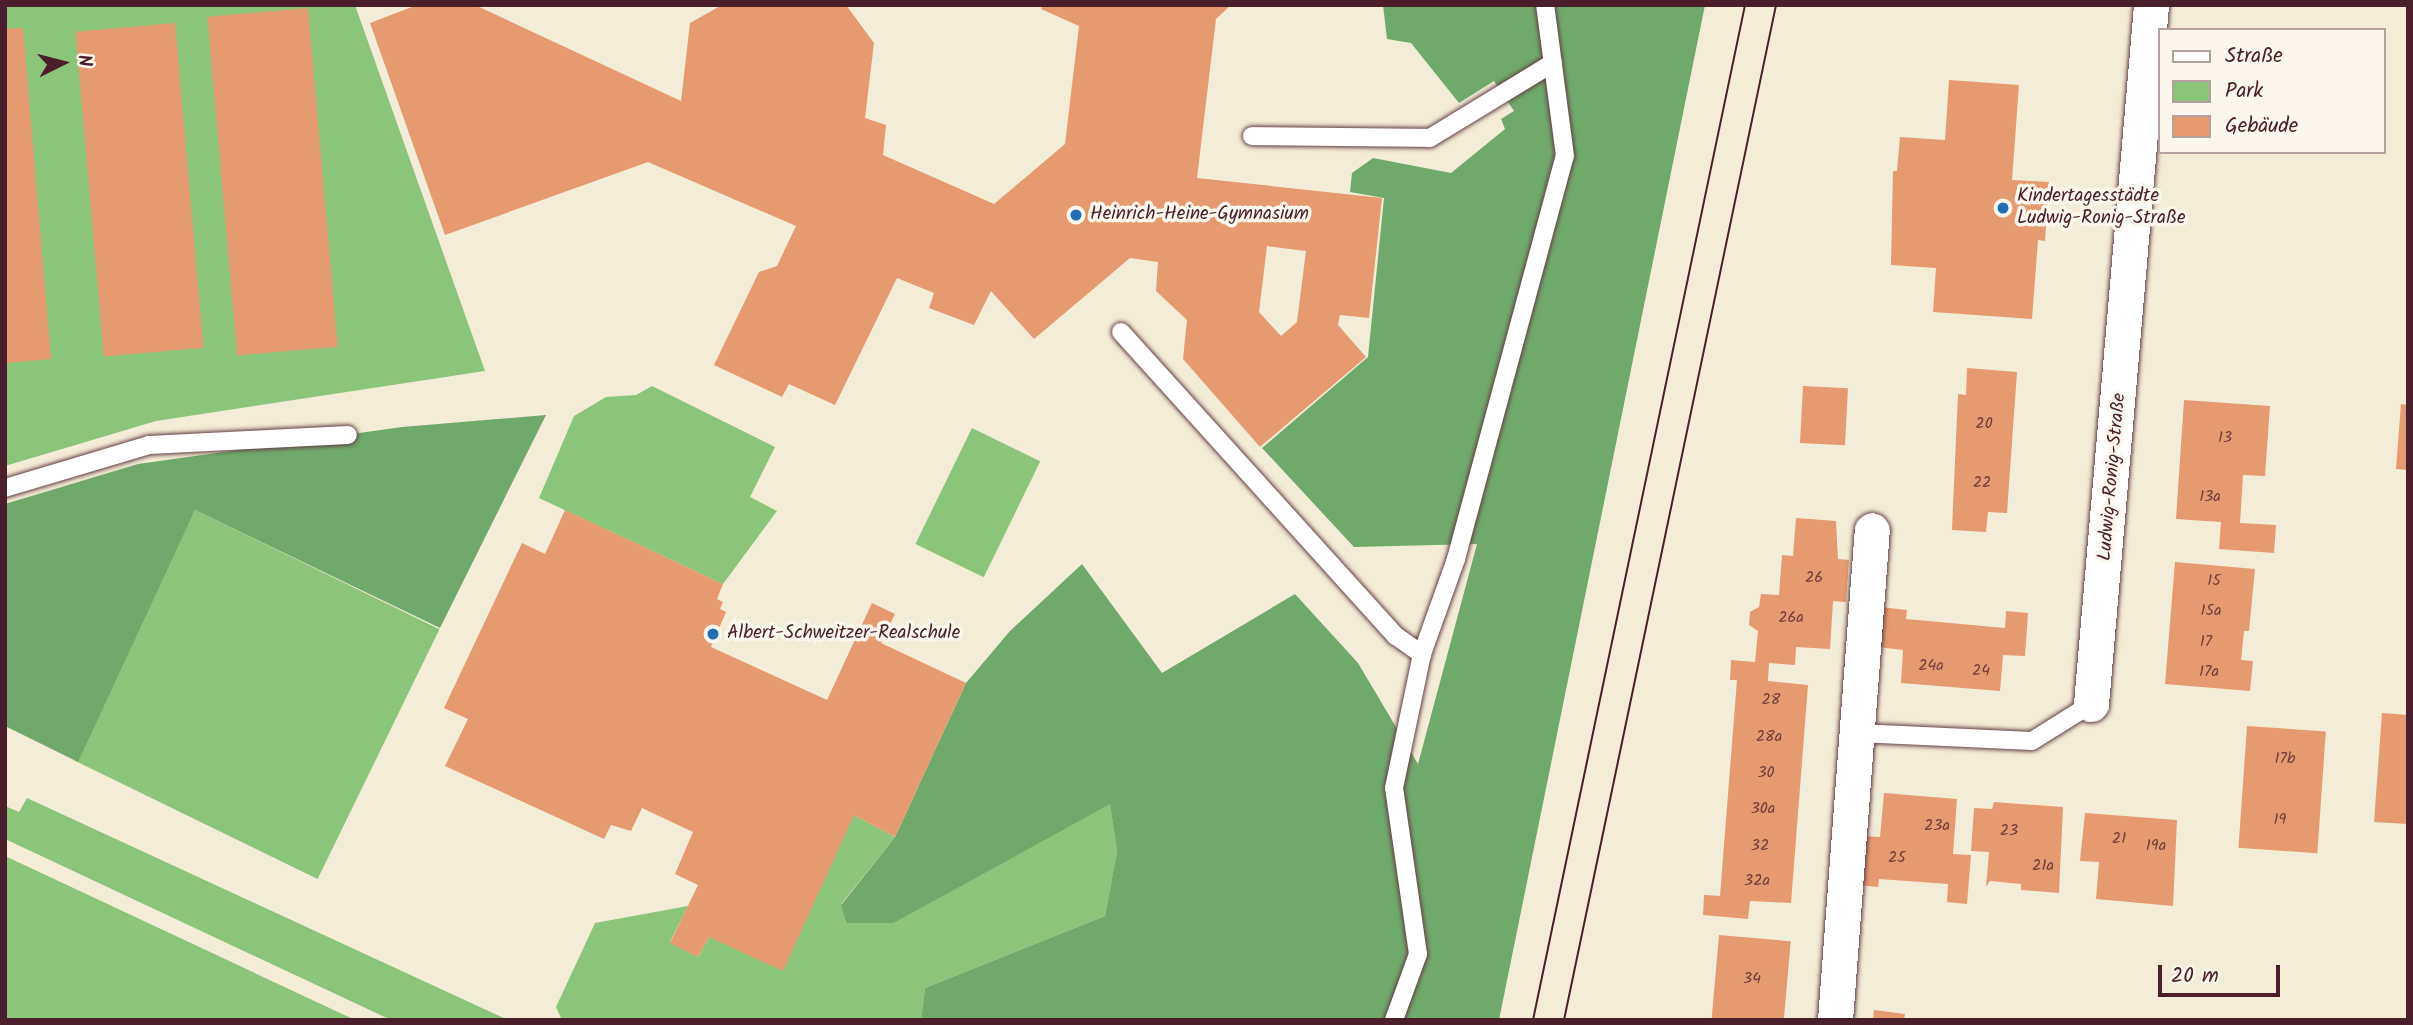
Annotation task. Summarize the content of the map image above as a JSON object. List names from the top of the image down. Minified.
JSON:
{"streets":{"street":["Ludwig-Ronig-Straße"]},"places":["Kindertagesstädte Ludwig-Ronig-Straße","Heinrich-Heine-Gymnasium","Albert-Schweitzer-Realschule"],"house_numbers":["20","13","22","13a","26","15","15a","26a","17","24a","24","17a","28","28a","17b","30","30a","19","23a","23","21","32","19a","25","21a","32a","34"],"legend":["Straße","Park","Gebäude"],"scale_bar":"20 m","north":"right"}
